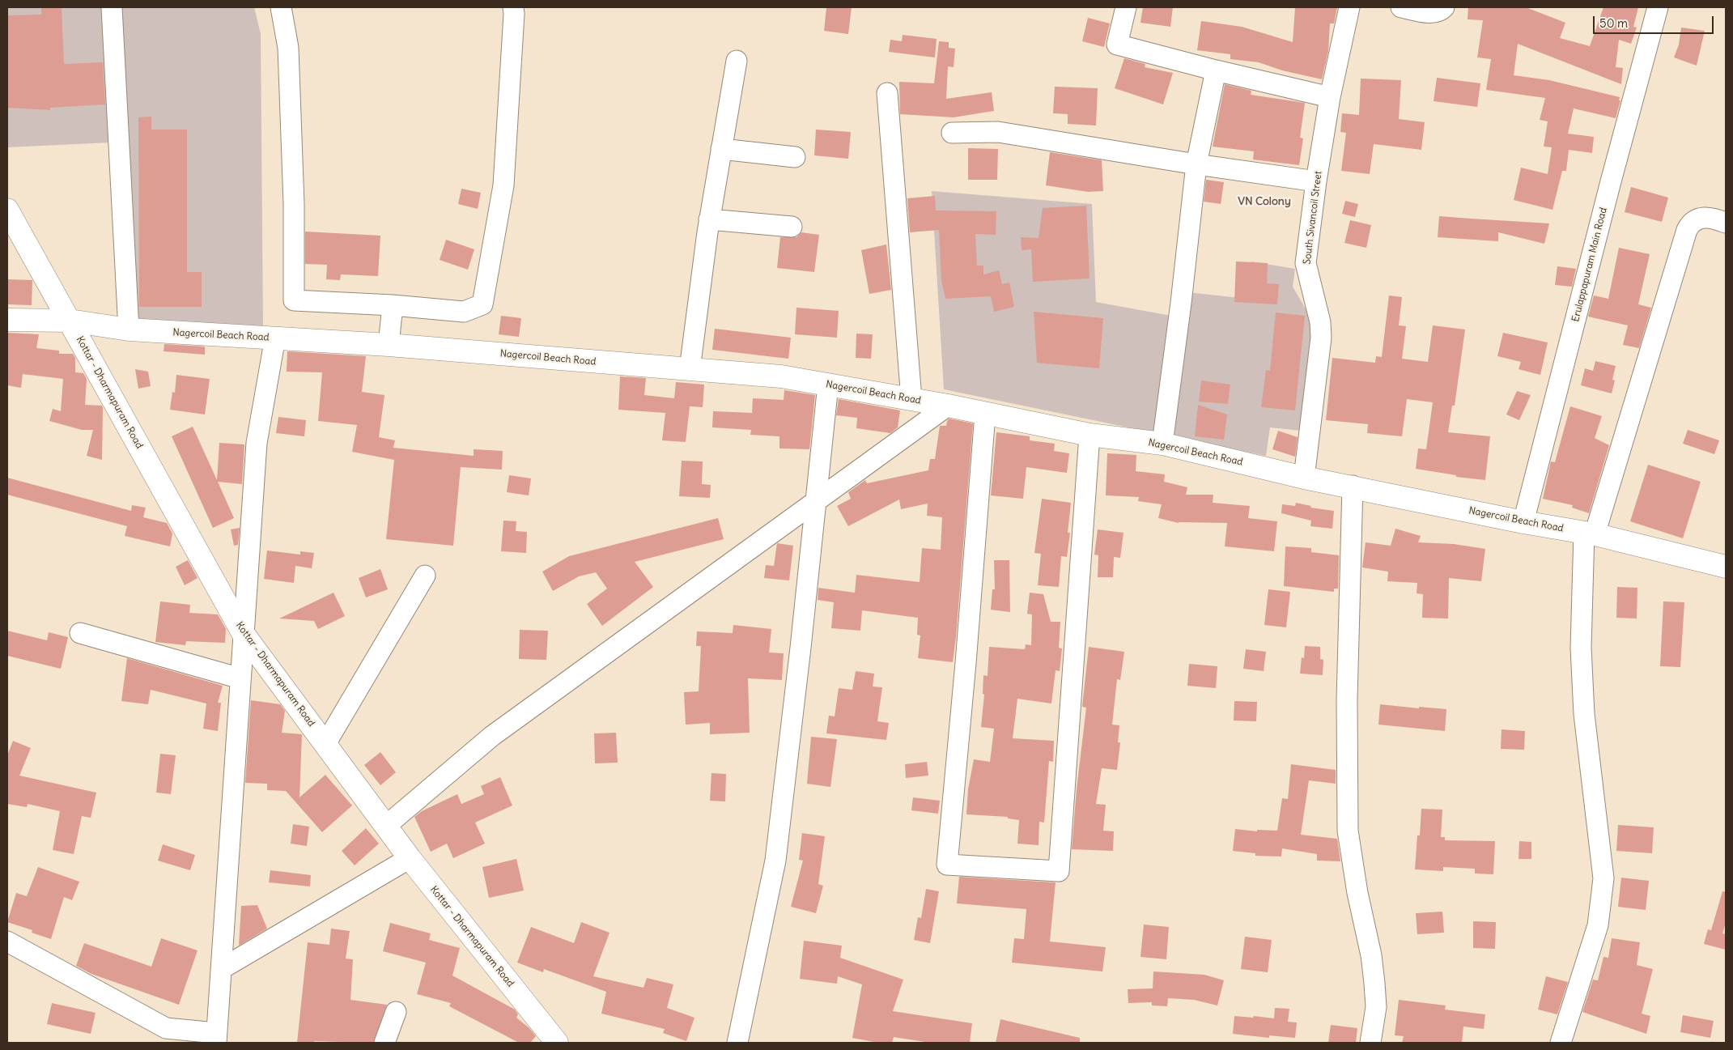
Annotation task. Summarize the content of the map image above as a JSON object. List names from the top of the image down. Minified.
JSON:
{"streets":{"main road":["Nagercoil Beach Road","Kottar - Dharmapuram Road"],"street":["South Sivancoil Street","Erulappapuram Main Road"]},"crossings":[["South Sivancoil Street","Nagercoil Beach Road"],["Erulappapuram Main Road","Nagercoil Beach Road"],["Nagercoil Beach Road","Kottar - Dharmapuram Road"]],"districts":["VN Colony"],"scale_bar":"50 m"}
